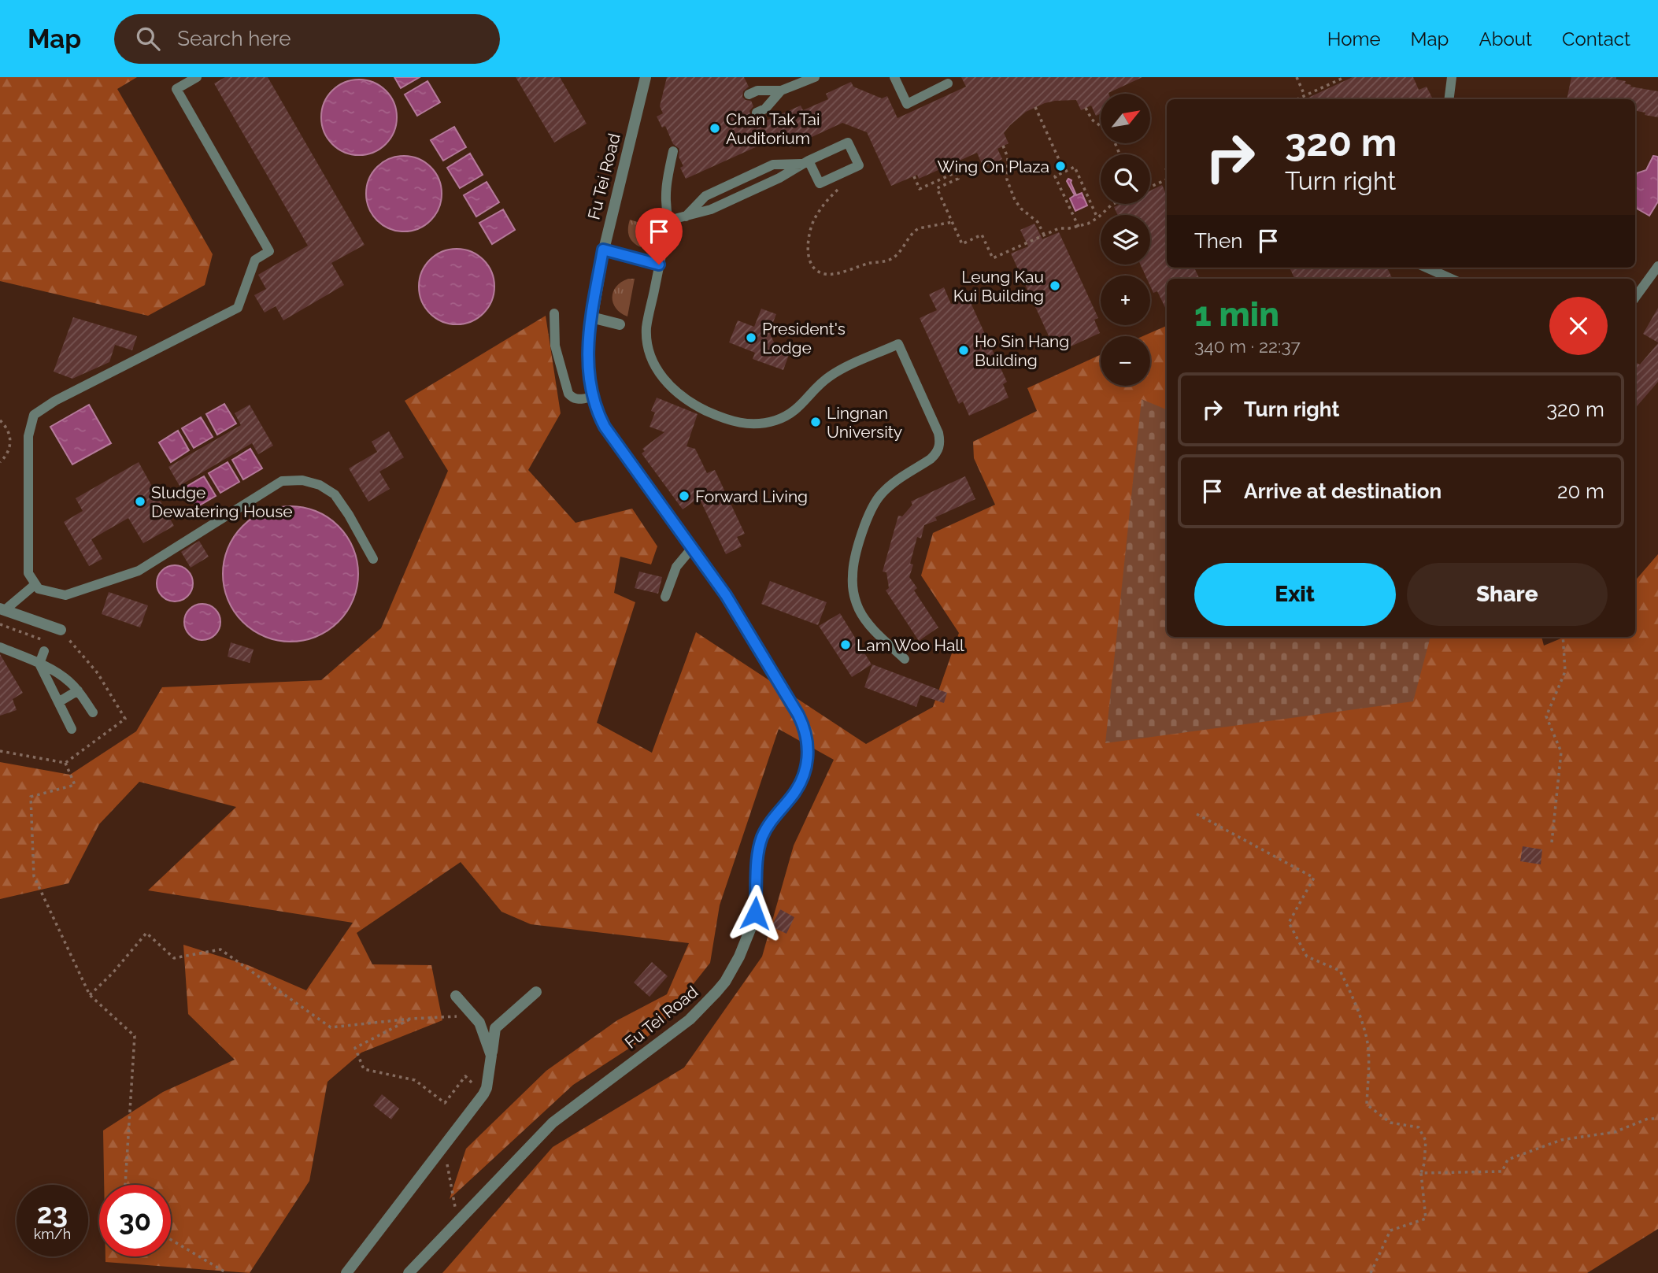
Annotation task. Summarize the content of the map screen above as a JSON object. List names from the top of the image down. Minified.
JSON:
{"streets":{"street":["Fu Tei Road"]},"places":["Chan Tak Tai Auditorium","Wing On Plaza","Leung Kau Kui Building","President's Lodge","Ho Sin Hang Building","Lingnan University","Forward Living","Sludge Dewatering House","Lam Woo Hall"],"north":"top right","page":{"header":"Map","search":"Search here","nav":["Home","Map","About","Contact"],"map_buttons":["+","−"],"turn":["320 m","Turn right"],"then":"Then","heading":["1 min","340 m · 22:37"],"list":[{"name":"Turn right","value":"320 m"},{"name":"Arrive at destination","value":"20 m"}],"buttons":["Exit","Share"],"speed":"23 km/h","limit":"30"}}
